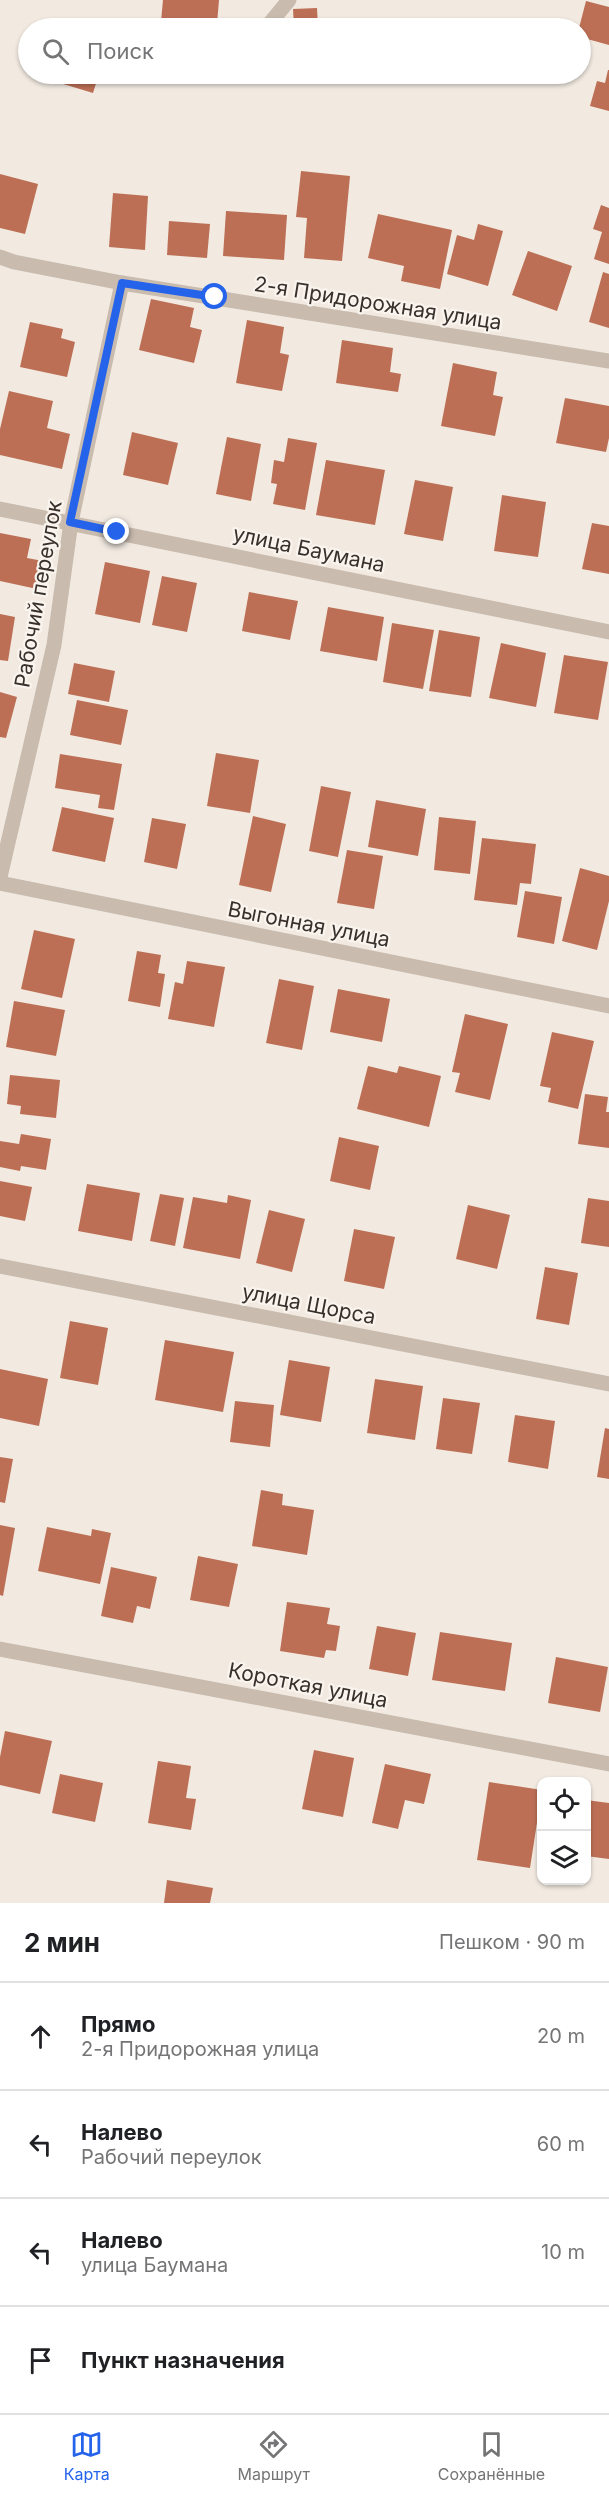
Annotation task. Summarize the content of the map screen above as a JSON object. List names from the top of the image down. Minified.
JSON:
{"streets":{"street":["2-я Придорожная улица","улица Баумана","Рабочий переулок","Выгонная улица","улица Щорса","Короткая улица"]},"crossings":[["2-я Придорожная улица","Рабочий переулок"],["улица Баумана","Рабочий переулок"]],"page":{"search":"Поиск","heading":["2 мин","Пешком · 90 m"],"list":[["Прямо","2-я Придорожная улица","20 m"],["Налево","Рабочий переулок","60 m"],["Налево","улица Баумана","10 m"],"Пункт назначения"],"nav":["Карта","Маршрут","Сохранённые"]}}
